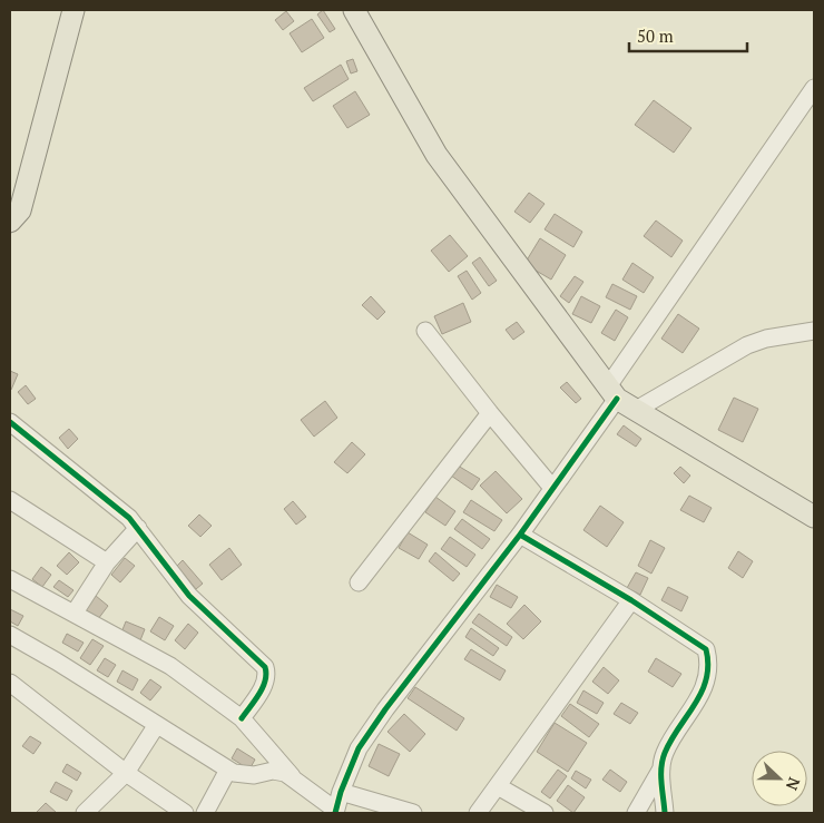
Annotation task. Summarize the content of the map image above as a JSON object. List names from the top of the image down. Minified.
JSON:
{"scale_bar":"50 m","north":"right"}
